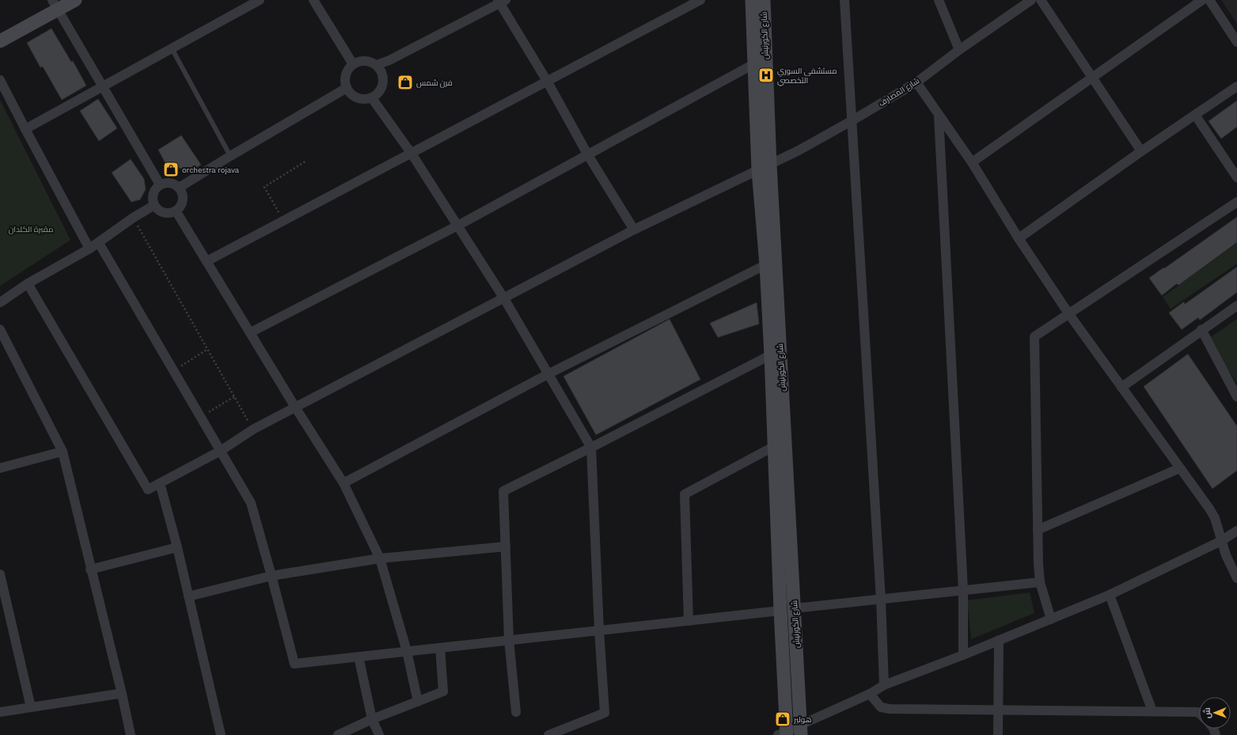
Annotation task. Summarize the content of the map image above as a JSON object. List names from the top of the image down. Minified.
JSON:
{"streets":{"street":["شارع الكورنيش","شارع المصارف"]},"crossings":[["شارع الكورنيش","شارع المصارف"]],"parks":["مقبرة الكلدان"],"places":{"hospital":["مستشفى السوري التخصصي"],"shop":["فرن شمس","orchestra rojava","هولير"]},"north":"left"}
